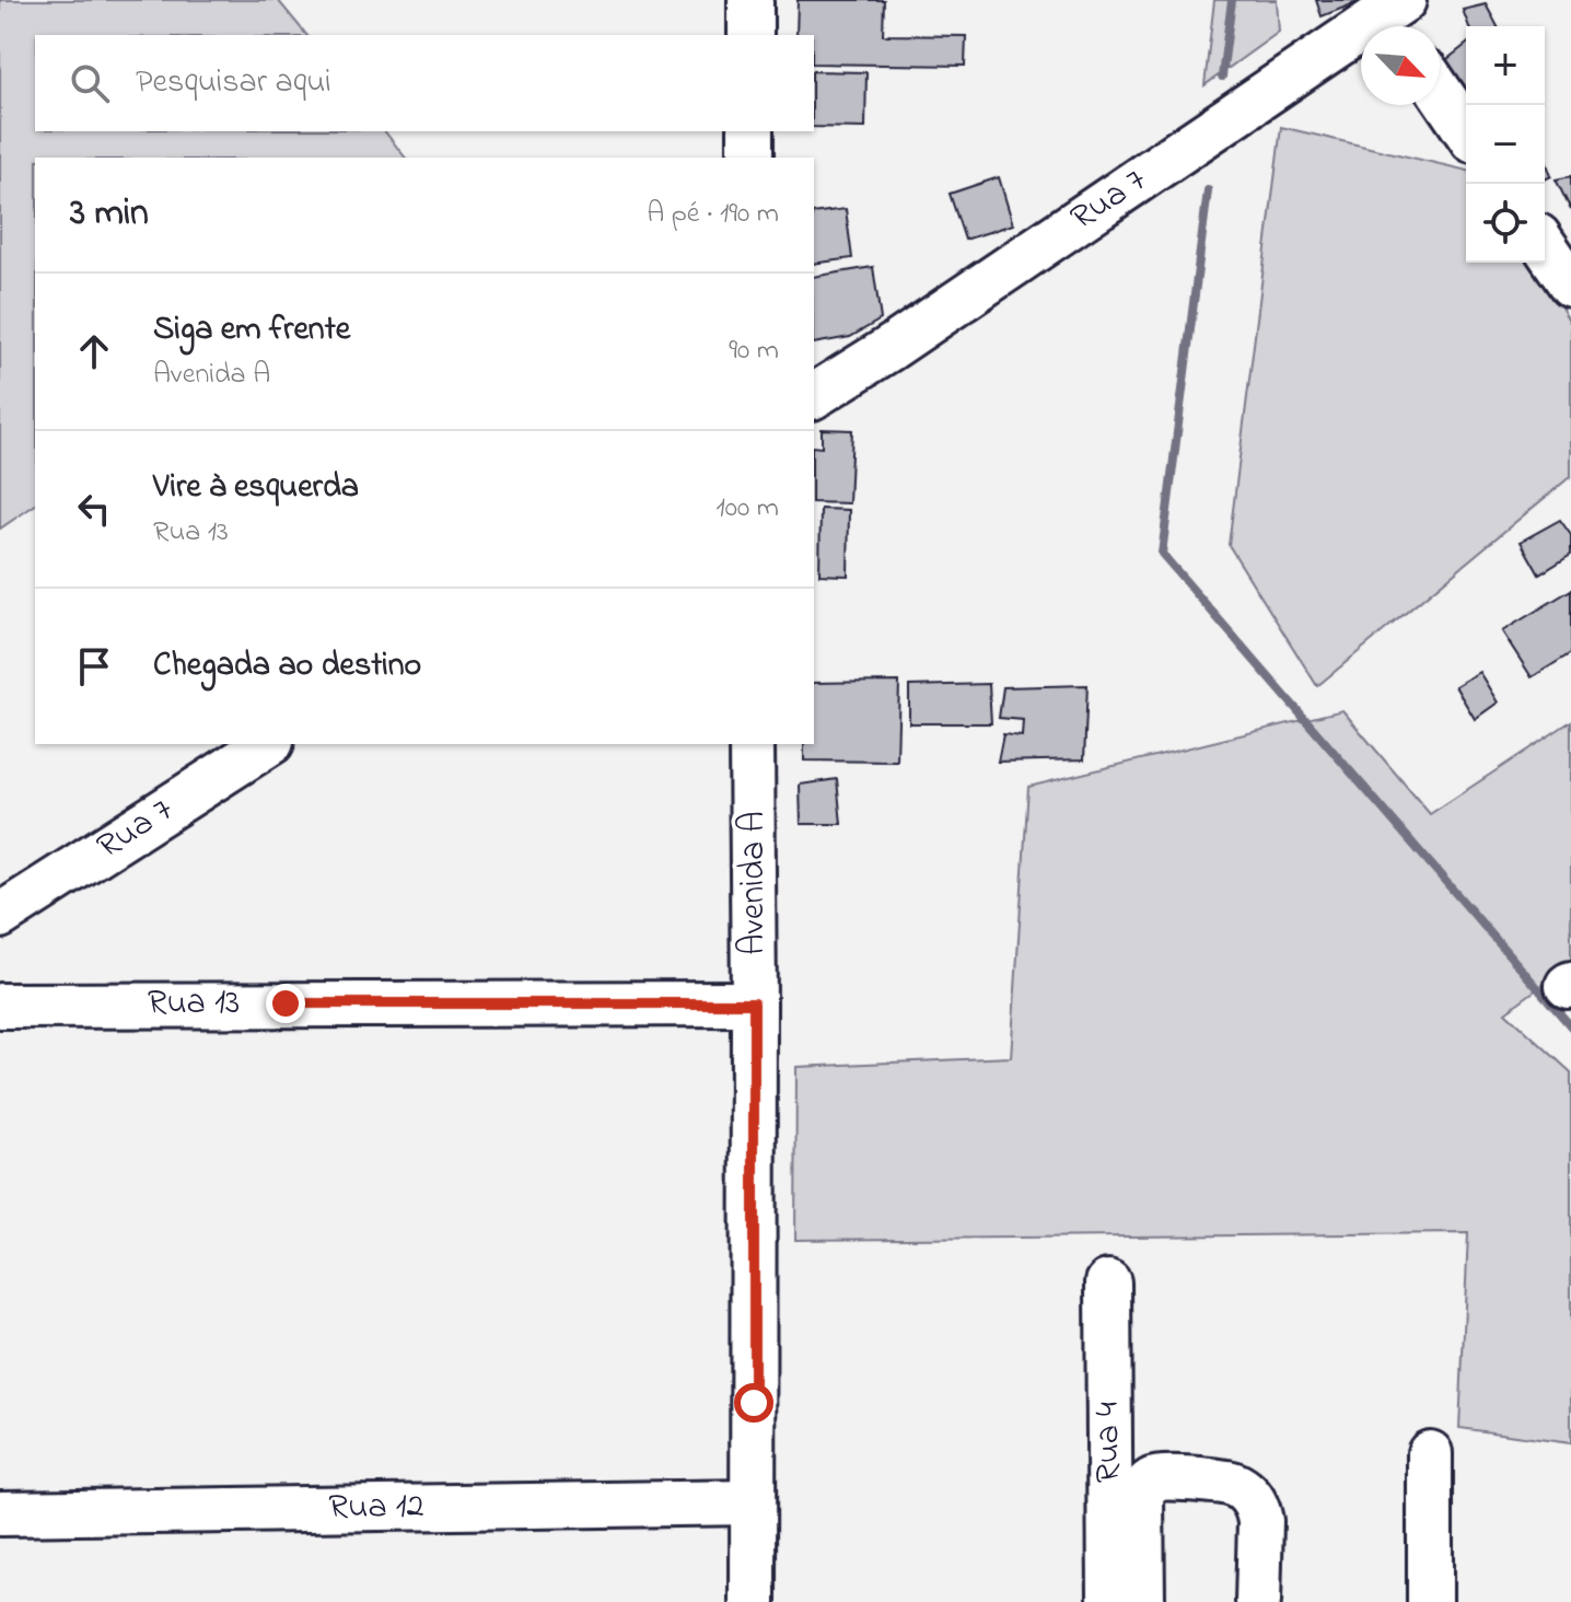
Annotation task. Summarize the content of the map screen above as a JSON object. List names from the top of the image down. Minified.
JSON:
{"streets":{"street":["Rua 7","Avenida A","Rua 13","Rua 4","Rua 12"]},"crossings":[["Avenida A","Rua 13"],["Avenida A","Rua 12"]],"north":"bottom right","page":{"map_buttons":["+","−"],"search":"Pesquisar aqui","heading":["3 min","A pé · 190 m"],"list":[["Siga em frente","Avenida A","90 m"],["Vire à esquerda","Rua 13","100 m"],"Chegada ao destino"]}}
